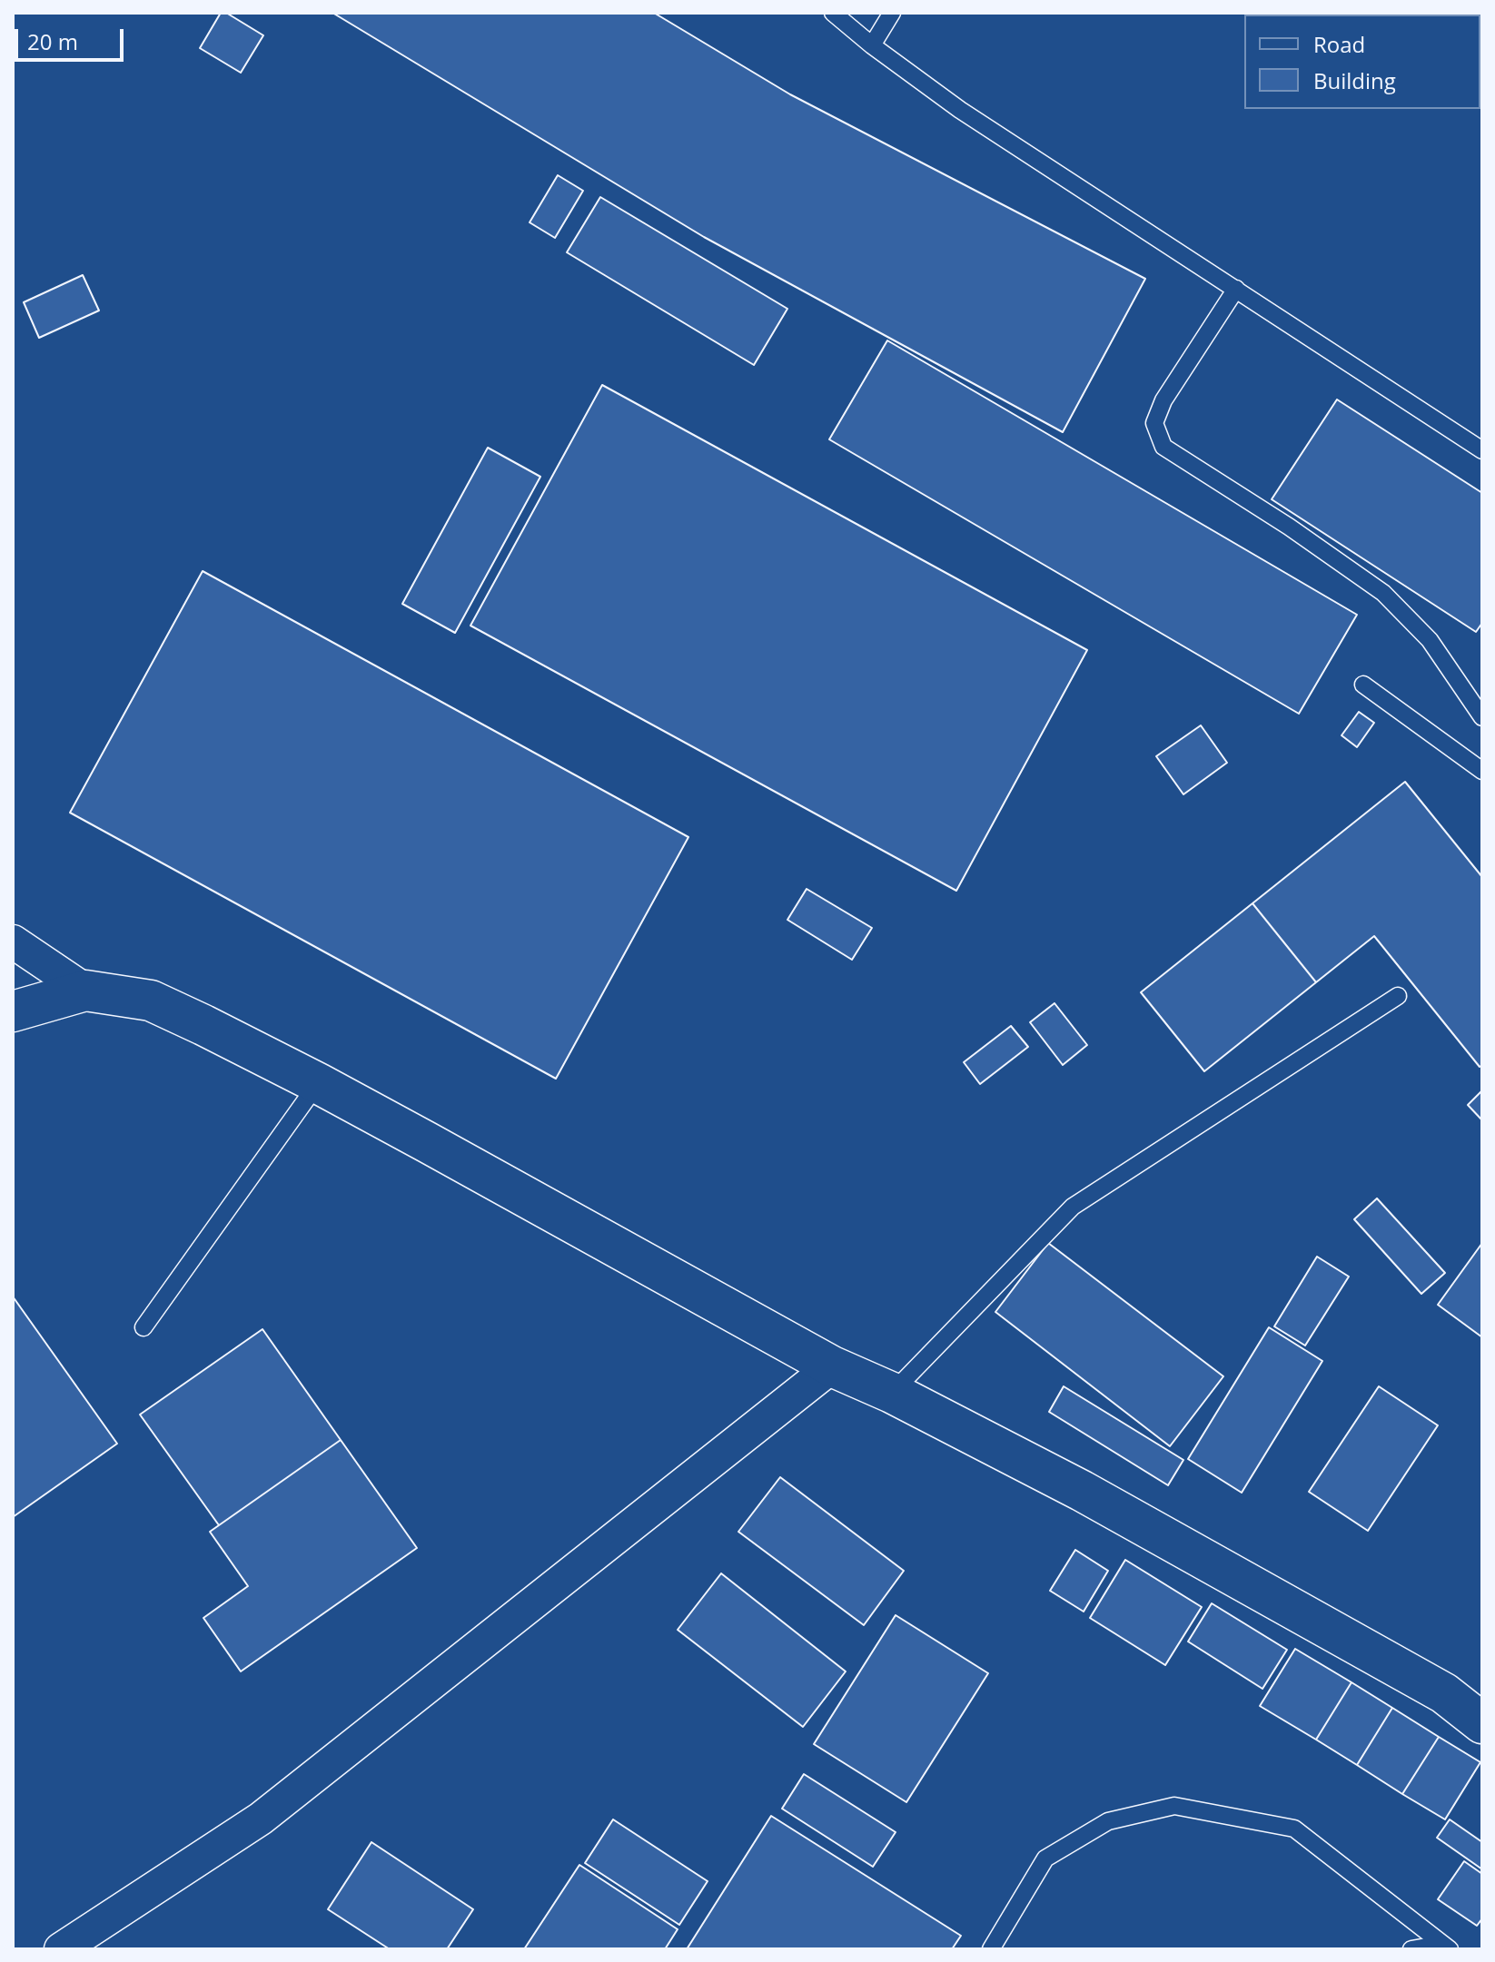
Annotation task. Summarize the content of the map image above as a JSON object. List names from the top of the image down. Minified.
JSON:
{"legend":["Road","Building"],"scale_bar":"20 m"}
